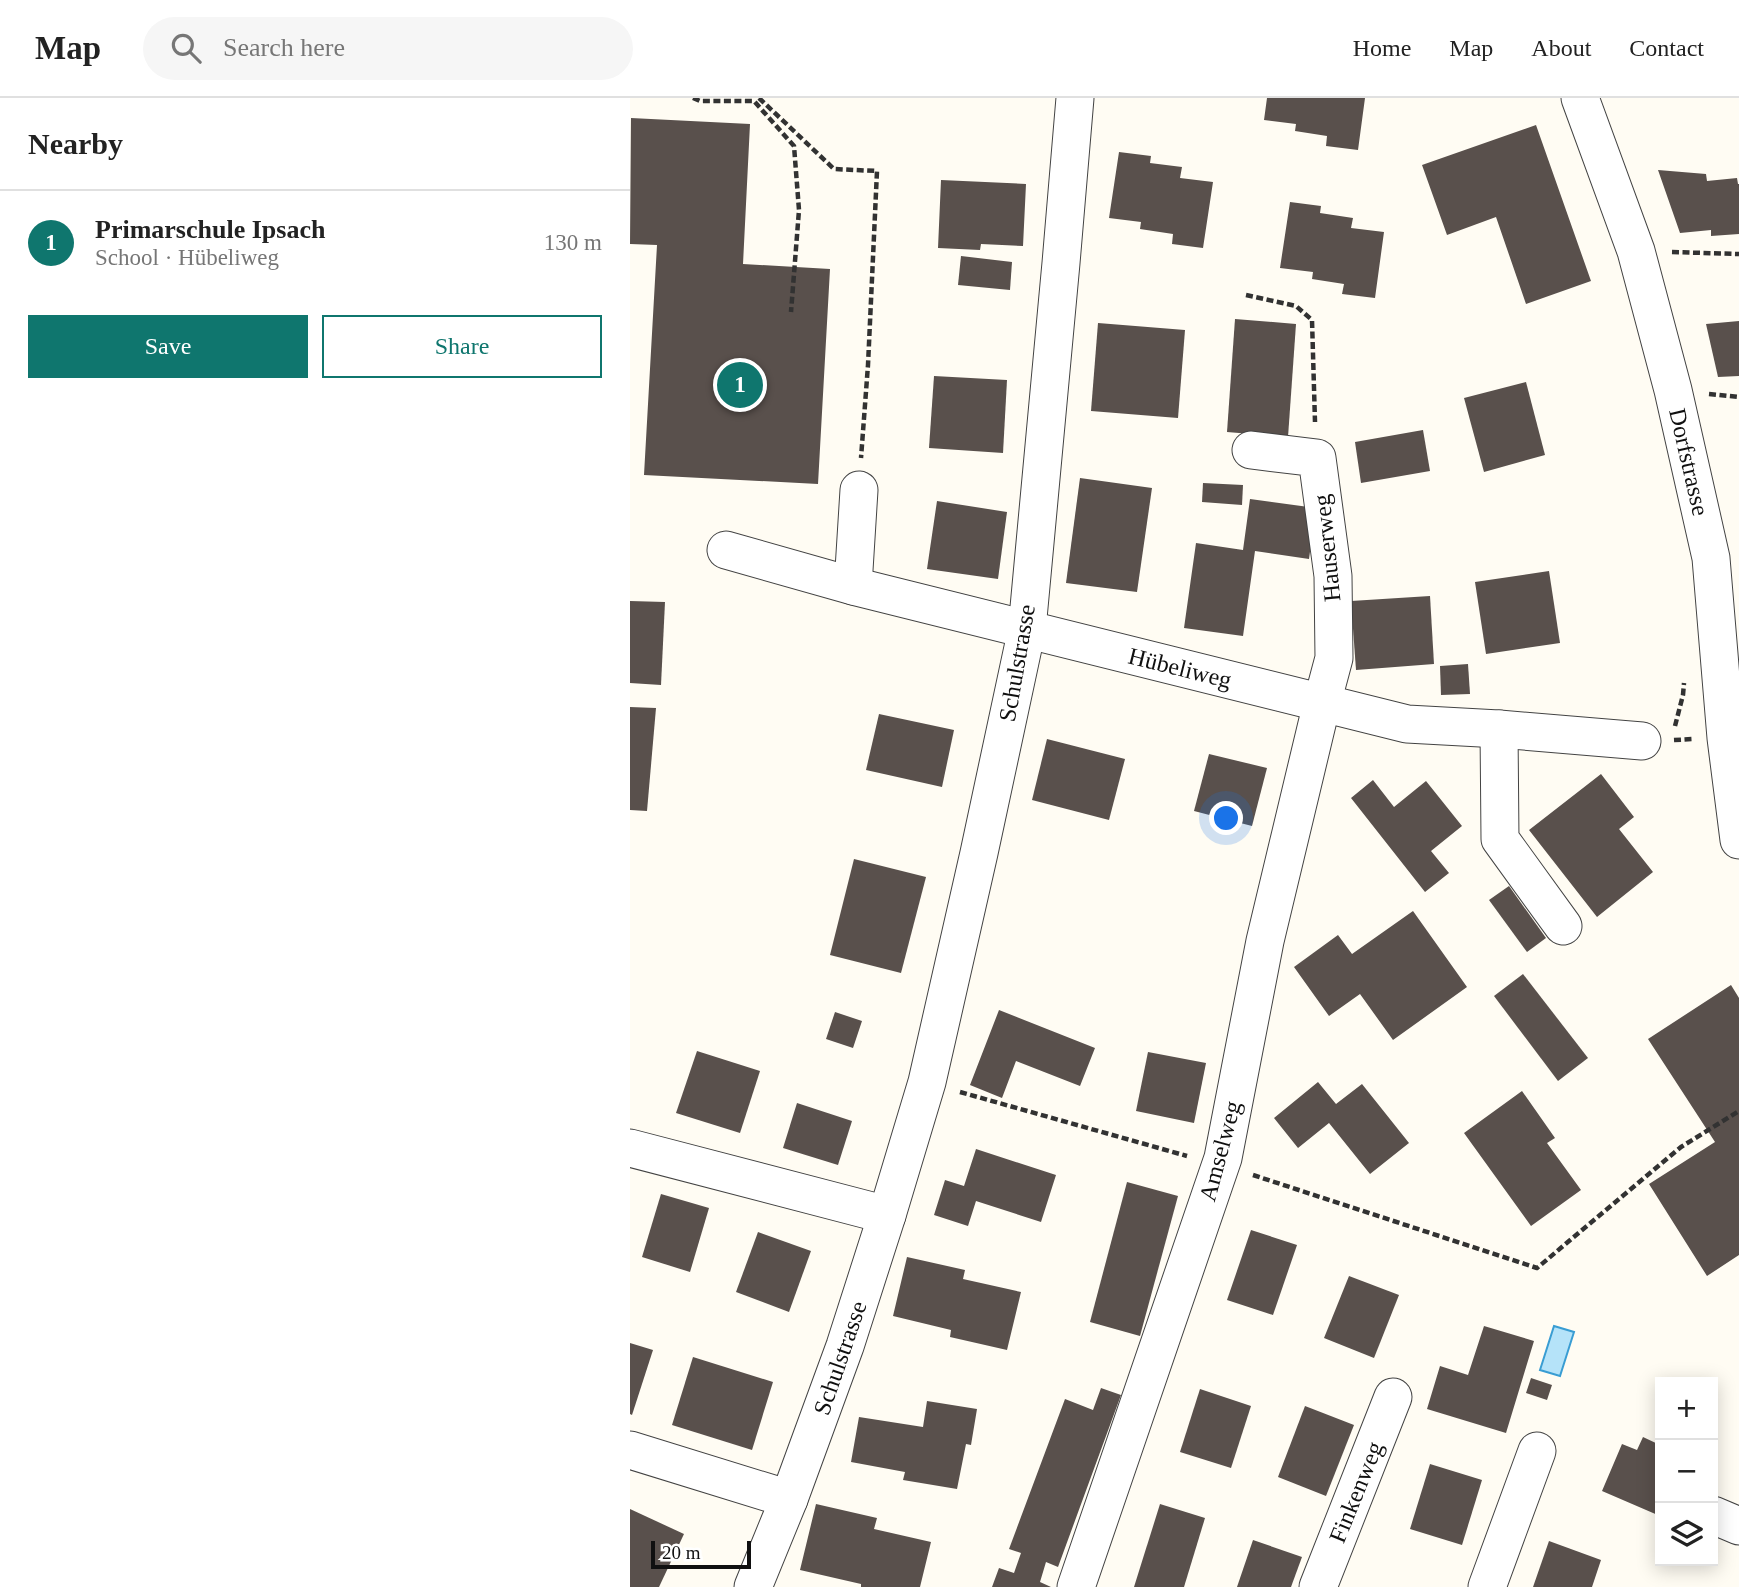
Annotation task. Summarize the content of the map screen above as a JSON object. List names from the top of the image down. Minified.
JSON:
{"streets":{"street":["Dorfstrasse","Hauserweg","Schulstrasse","Hübeliweg","Amselweg","Finkenweg"]},"crossings":[["Hauserweg","Hübeliweg"],["Hauserweg","Amselweg"],["Schulstrasse","Hübeliweg"],["Hübeliweg","Amselweg"]],"scale_bar":"20 m","page":{"header":"Map","search":"Search here","nav":["Home","Map","About","Contact"],"heading":"Nearby","list":[{"mark":"1","name":"Primarschule Ipsach","note":"School · Hübeliweg","value":"130 m"}],"buttons":["Save","Share"],"pins":"1","map_buttons":["+","−"],"scale":"20 m"}}
